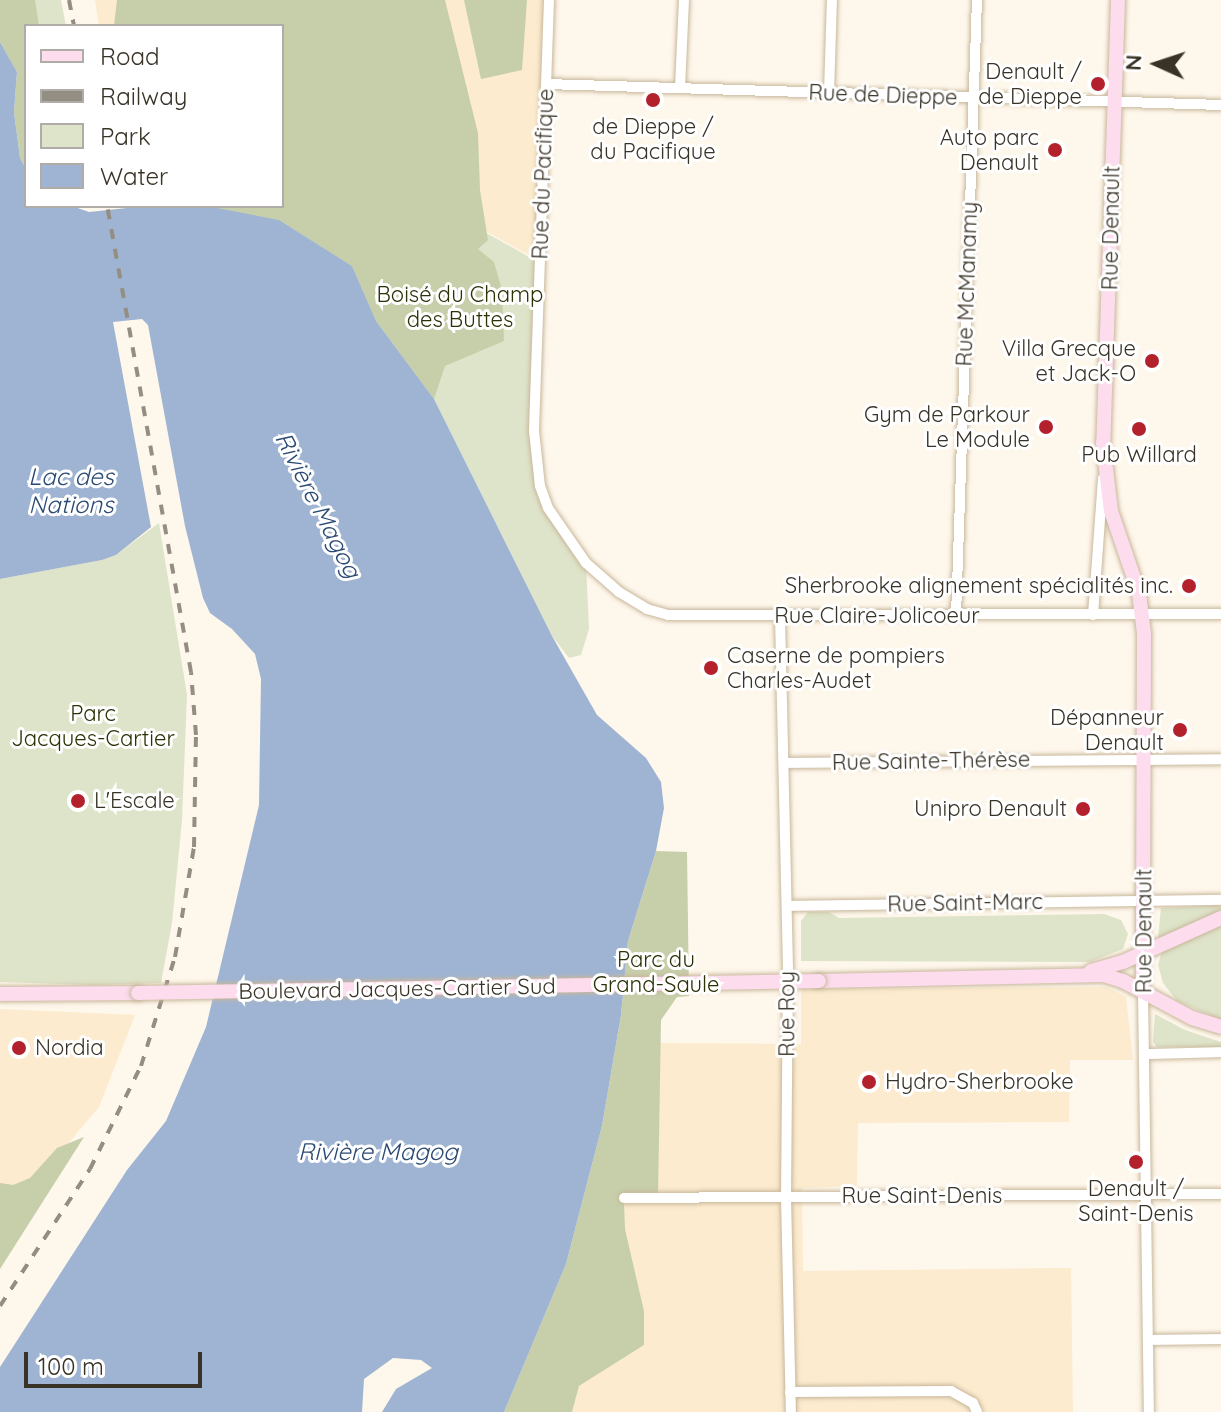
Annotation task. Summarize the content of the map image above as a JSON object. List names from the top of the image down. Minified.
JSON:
{"streets":{"main road":["Rue Denault","Boulevard Jacques-Cartier Sud"],"street":["Rue de Dieppe","Rue du Pacifique","Rue McManamy","Rue Claire-Jolicoeur","Rue Sainte-Thérèse","Rue Saint-Marc","Rue Roy","Rue Saint-Denis"]},"crossings":[["Rue de Dieppe","Rue du Pacifique"],["Rue de Dieppe","Rue Denault"],["Rue de Dieppe","Rue McManamy"],["Rue du Pacifique","Rue Claire-Jolicoeur"],["Rue Denault","Rue Claire-Jolicoeur"],["Rue Denault","Rue Sainte-Thérèse"],["Rue Denault","Rue Saint-Marc"],["Rue Denault","Boulevard Jacques-Cartier Sud"],["Rue Denault","Rue Saint-Denis"],["Rue McManamy","Rue Claire-Jolicoeur"],["Rue Claire-Jolicoeur","Rue Roy"],["Rue Sainte-Thérèse","Rue Roy"],["Rue Saint-Marc","Rue Roy"],["Rue Roy","Rue Saint-Denis"]],"water":["Lac des Nations","Rivière Magog"],"parks":["Boisé du Champ des Buttes","Parc Jacques-Cartier","Parc du Grand-Saule"],"places":["Denault / de Dieppe","de Dieppe / du Pacifique","Auto parc Denault","Villa Grecque et Jack-O","Gym de Parkour Le Module","Pub Willard","Sherbrooke alignement spécialités inc.","Caserne de pompiers Charles-Audet","Dépanneur Denault","L'Escale","Unipro Denault","Nordia","Hydro-Sherbrooke","Denault / Saint-Denis"],"legend":["Road","Railway","Park","Water"],"scale_bar":"100 m","north":"left"}
